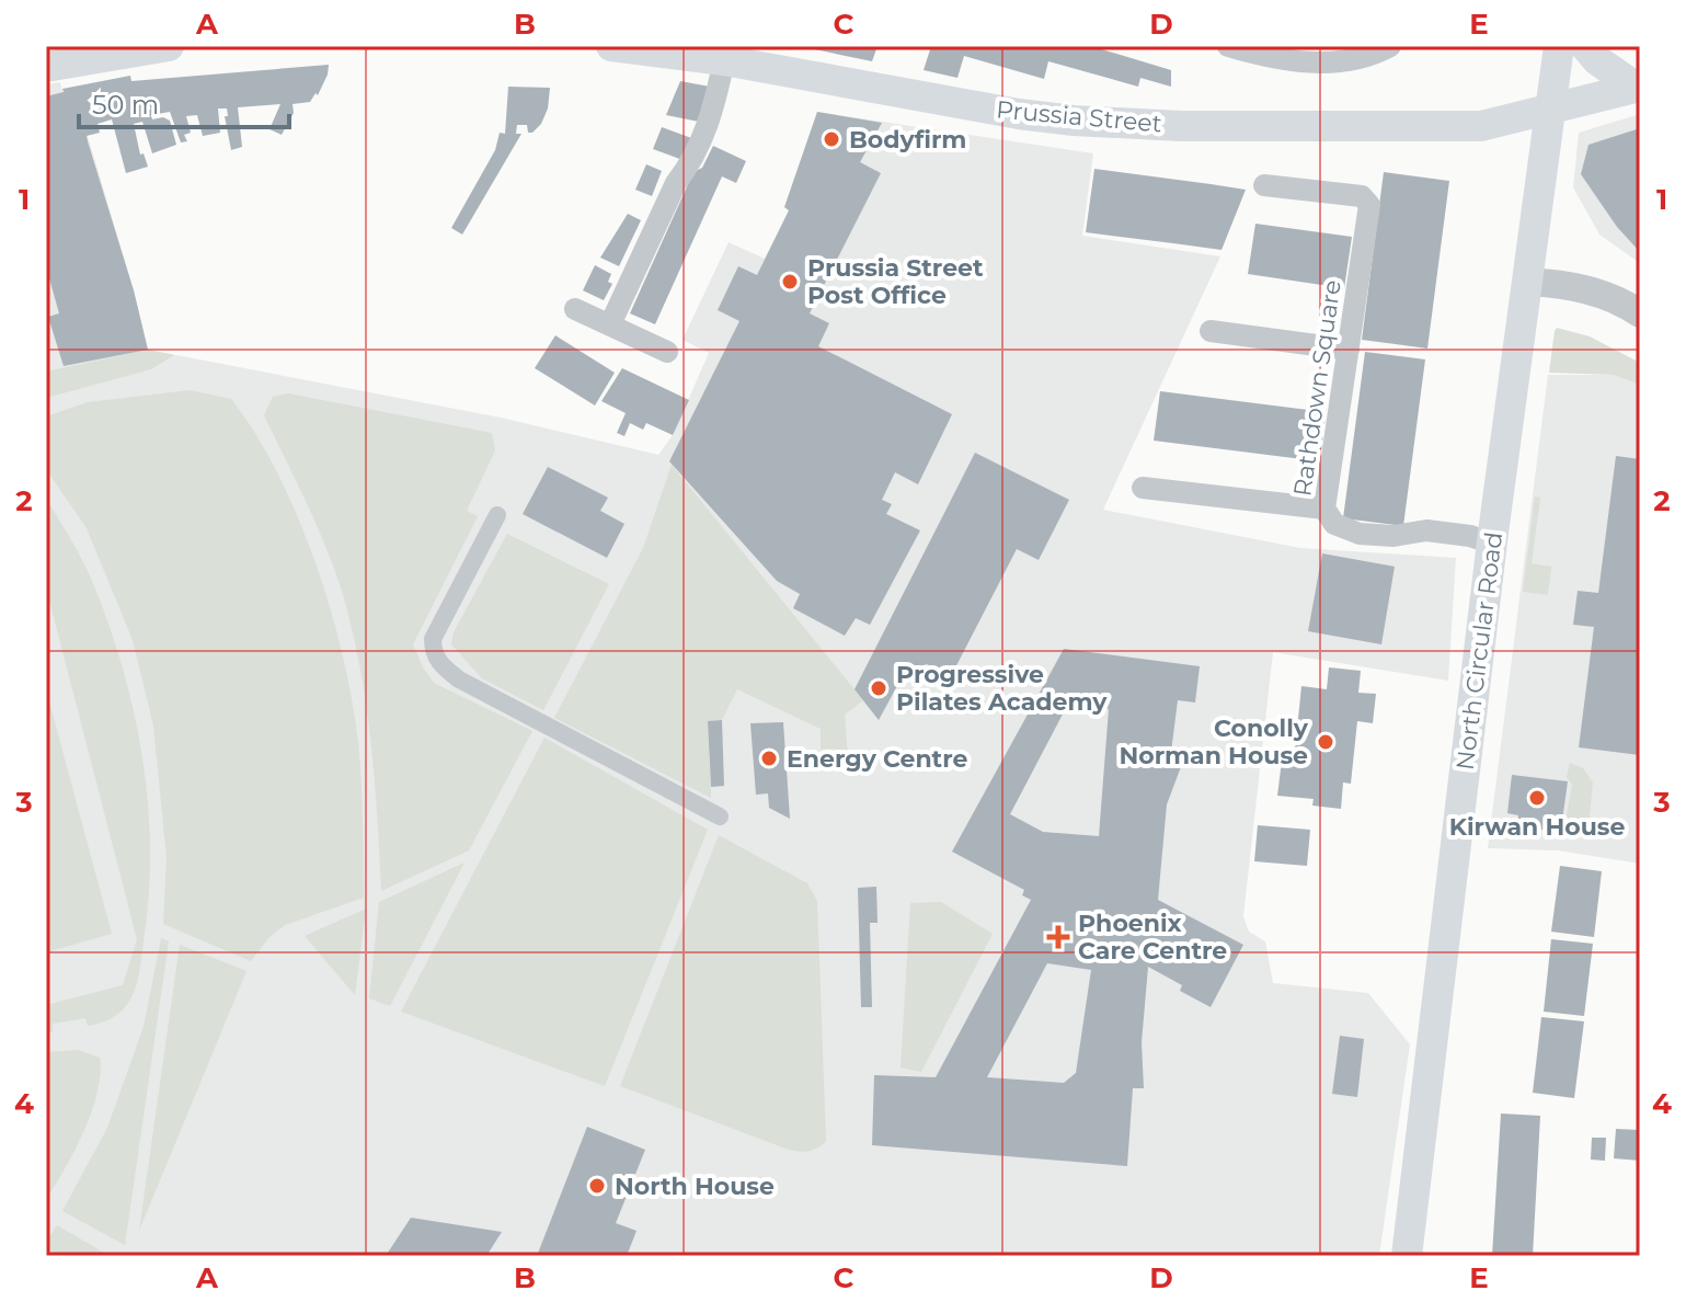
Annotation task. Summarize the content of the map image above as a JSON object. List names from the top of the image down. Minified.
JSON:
{"streets":{"main road":["Prussia Street","North Circular Road"],"street":["Rathdown Square"]},"crossings":[["Prussia Street","North Circular Road"],["Rathdown Square","North Circular Road"]],"places":{"other":["Bodyfirm","Prussia Street Post Office","Progressive Pilates Academy","Conolly Norman House","Energy Centre","Kirwan House","North House"],"health":["Phoenix Care Centre"]},"scale_bar":"50 m","grid":{"columns":["A","B","C","D","E"],"rows":["1","2","3","4"]}}
